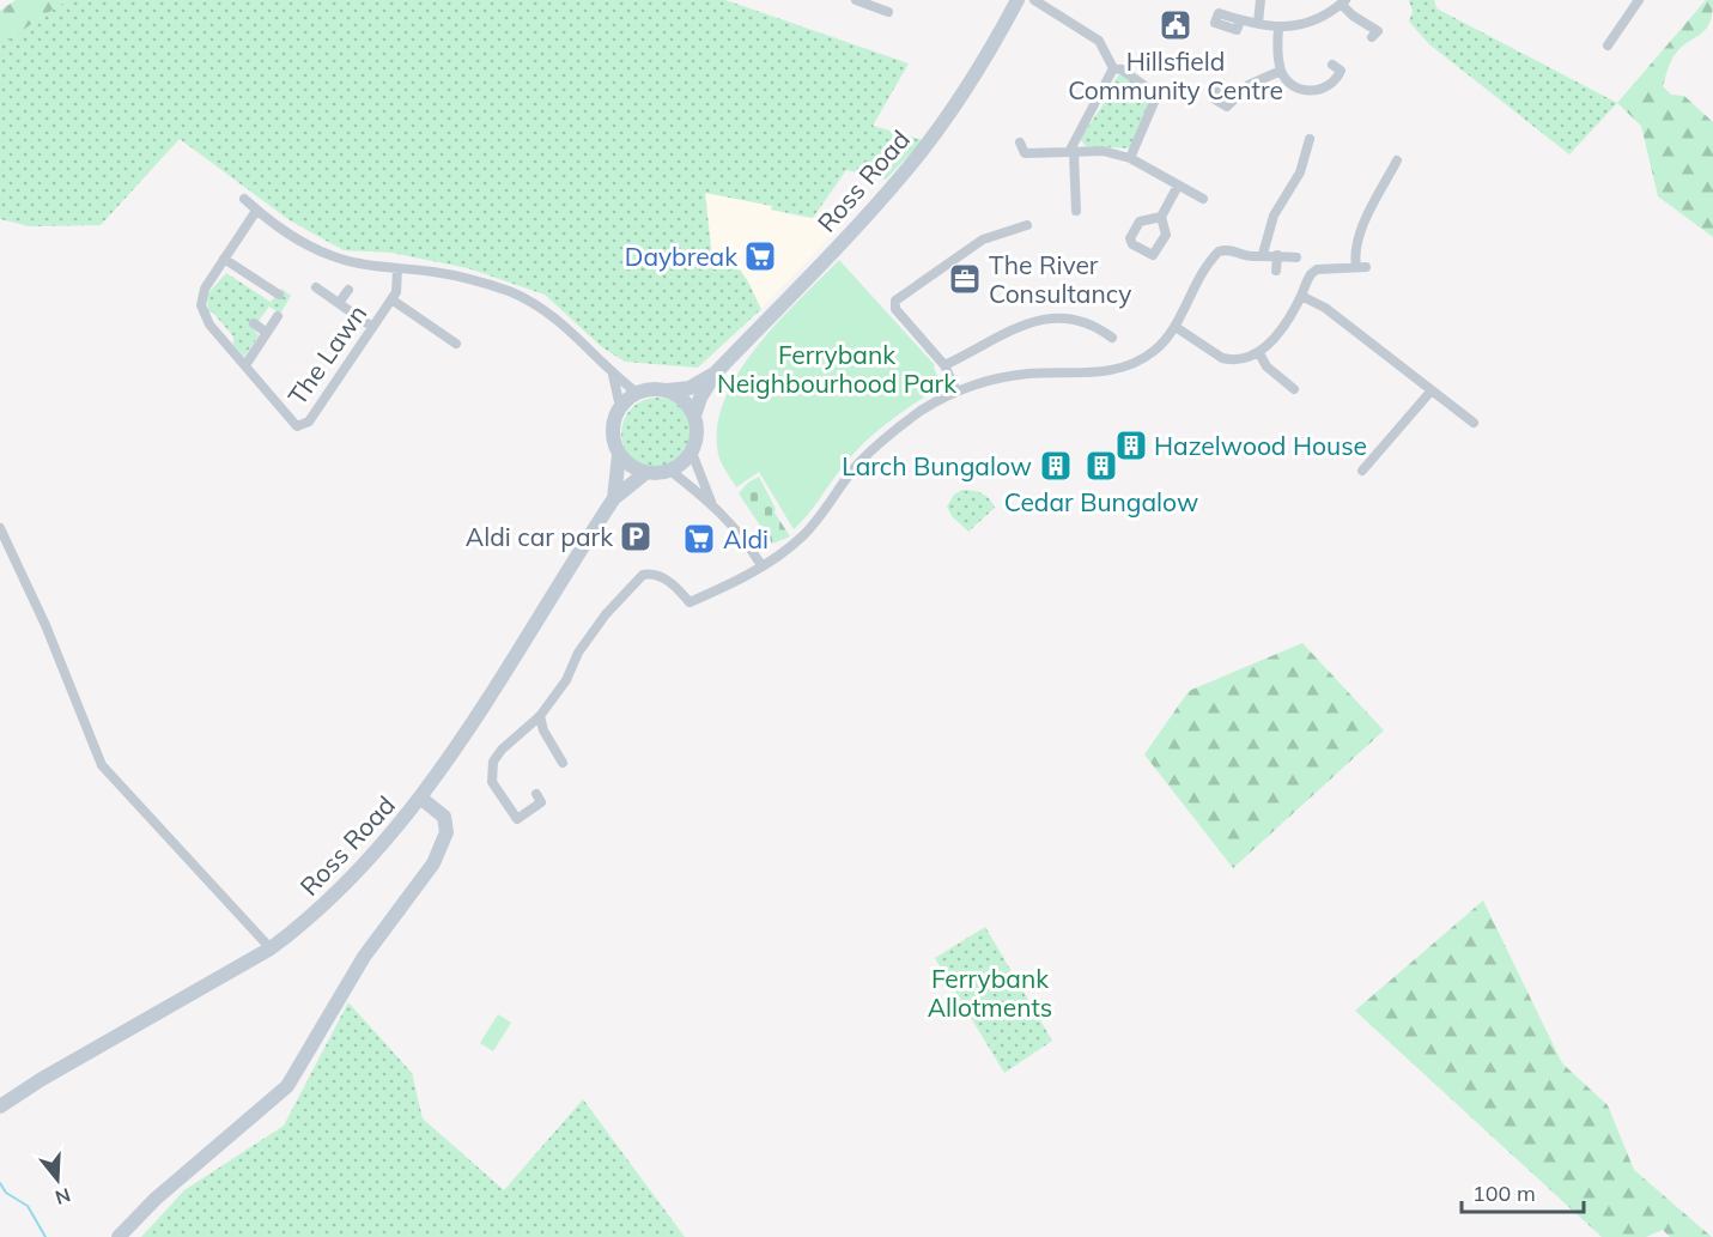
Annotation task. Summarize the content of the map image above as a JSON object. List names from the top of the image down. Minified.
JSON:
{"streets":{"main road":["Ross Road"],"street":["The Lawn"]},"parks":["Ferrybank Neighbourhood Park","Ferrybank Allotments"],"places":{"public building":["Hillsfield Community Centre"],"supermarket":["Daybreak","Aldi"],"office":["The River Consultancy"],"building":["Hazelwood House","Larch Bungalow","Cedar Bungalow"],"parking":["Aldi car park"]},"scale_bar":"100 m","north":"bottom"}
